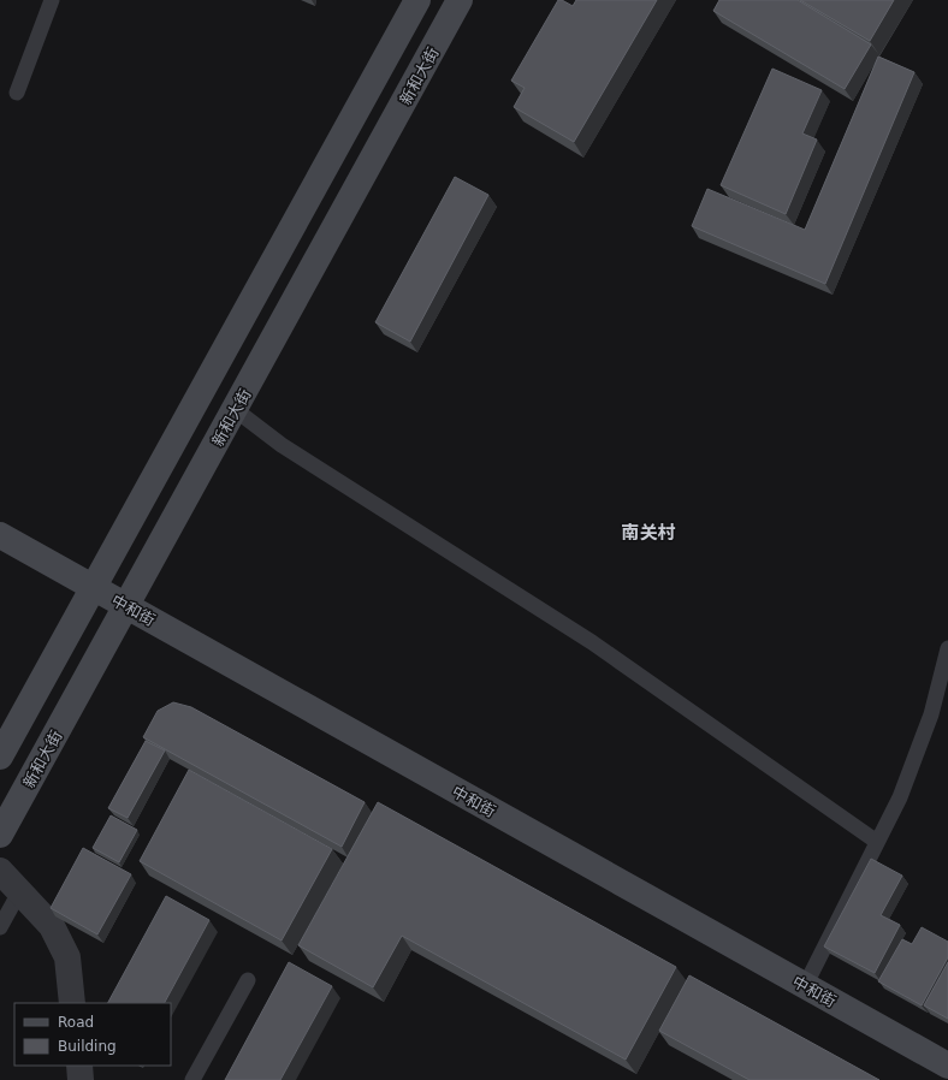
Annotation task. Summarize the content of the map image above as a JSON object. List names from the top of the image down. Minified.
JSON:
{"streets":{"main road":["新和大街","中和街"]},"crossings":[["新和大街","中和街"]],"districts":["南关村"],"legend":["Road","Building"]}
